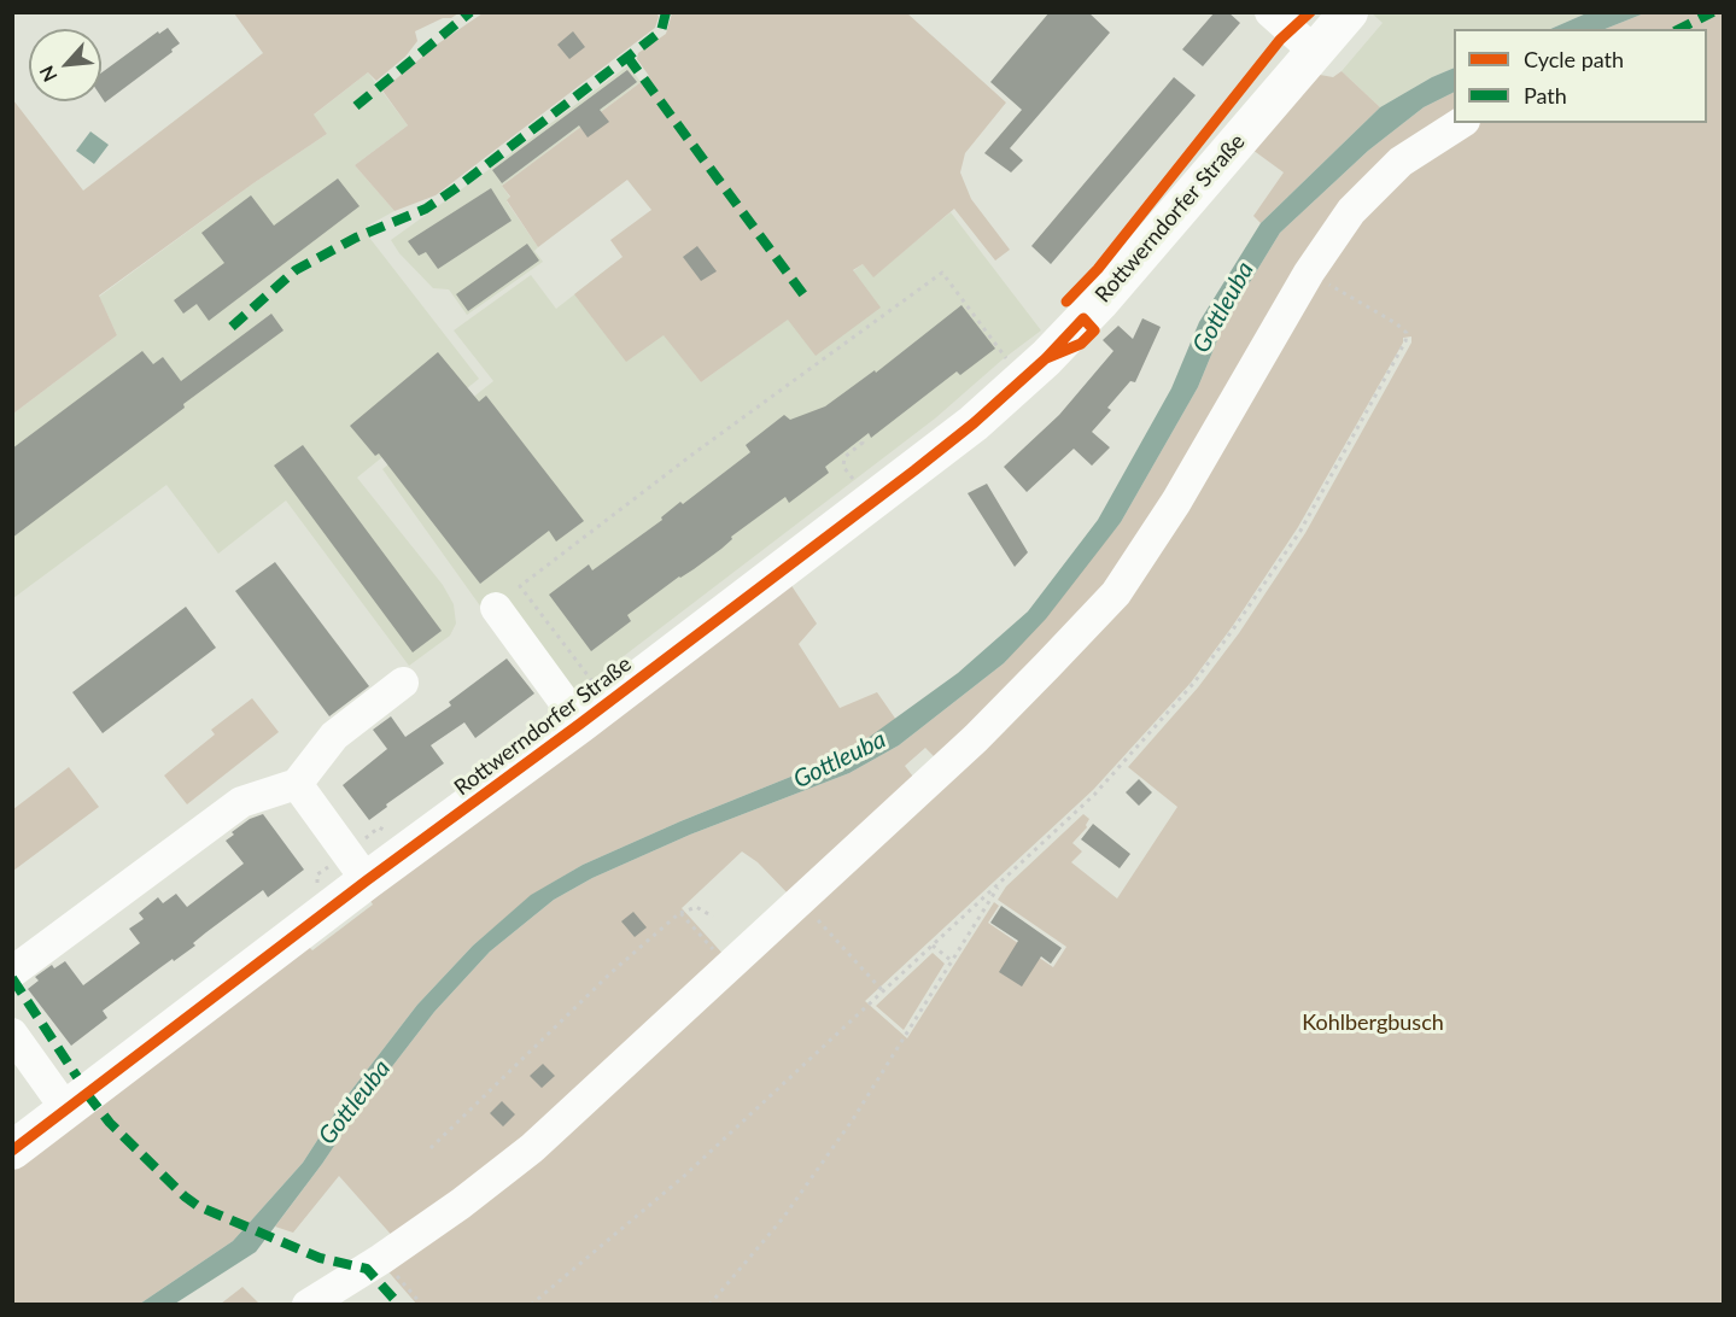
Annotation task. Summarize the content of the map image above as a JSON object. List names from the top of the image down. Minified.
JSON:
{"streets":{"main road":["Rottwerndorfer Straße"]},"water":["Gottleuba"],"parks":["Kohlbergbusch"],"legend":["Cycle path","Path"],"north":"bottom left"}
